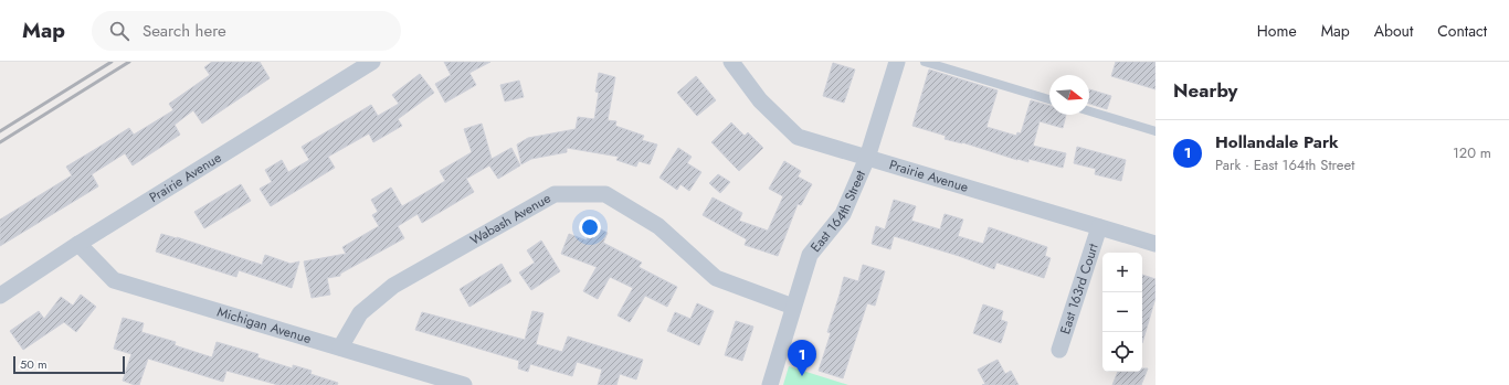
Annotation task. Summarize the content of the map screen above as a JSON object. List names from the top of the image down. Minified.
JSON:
{"streets":{"street":["Prairie Avenue","East 164th Street","Wabash Avenue","East 163rd Court","Michigan Avenue"]},"crossings":[["Prairie Avenue","East 164th Street"],["Prairie Avenue","East 163rd Court"],["Prairie Avenue","Michigan Avenue"],["East 164th Street","Wabash Avenue"],["Wabash Avenue","Michigan Avenue"]],"scale_bar":"50 m","north":"right","page":{"header":"Map","search":"Search here","nav":["Home","Map","About","Contact"],"heading":"Nearby","list":[{"mark":"1","name":"Hollandale Park","note":"Park · East 164th Street","value":"120 m"}],"map_buttons":["+","−"],"pins":"1","scale":"50 m"}}
